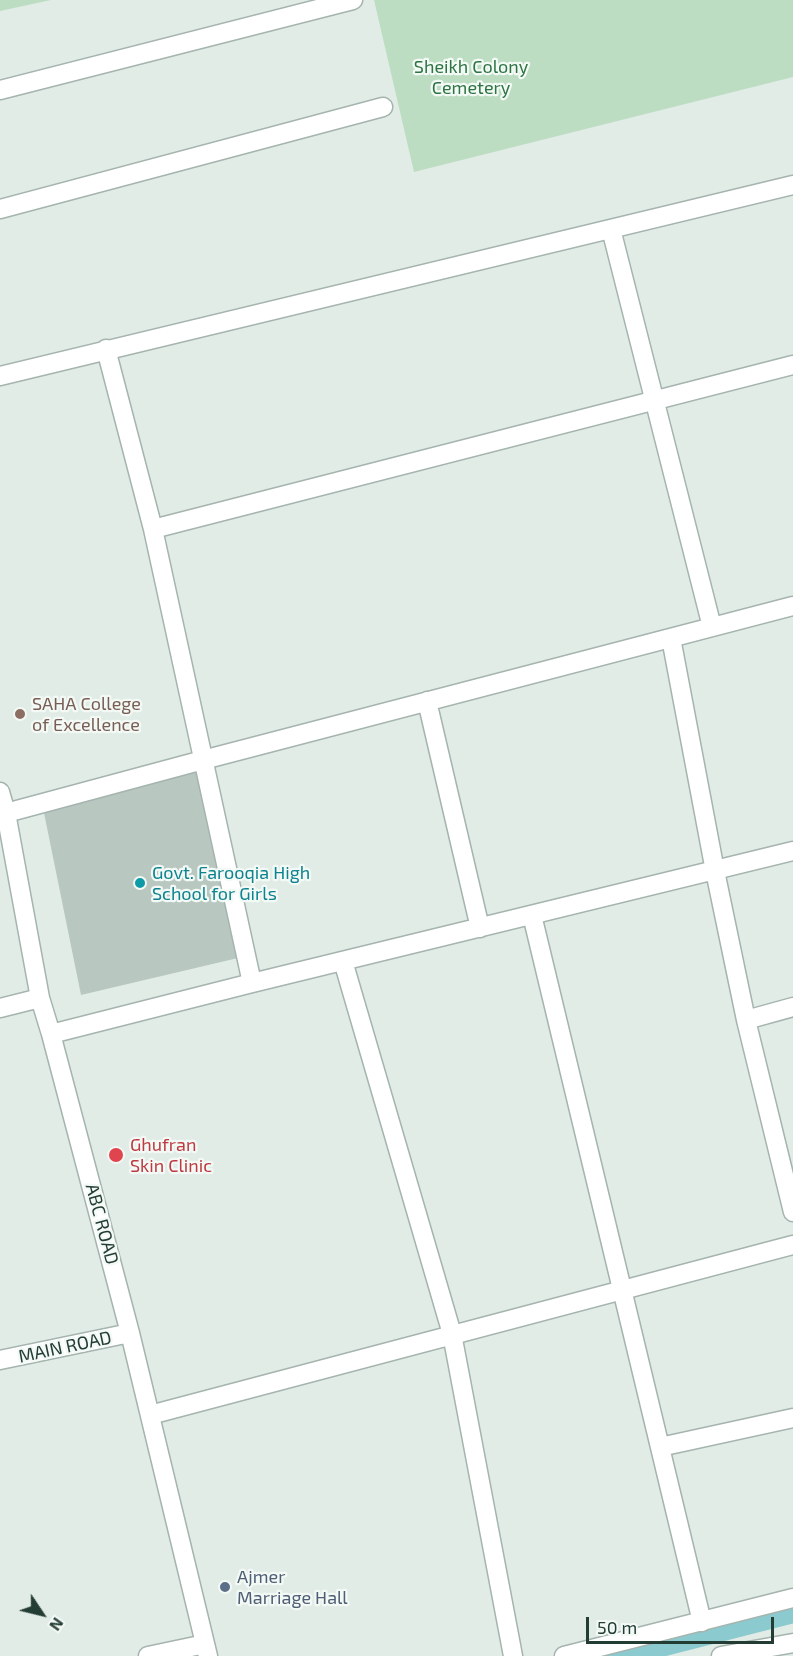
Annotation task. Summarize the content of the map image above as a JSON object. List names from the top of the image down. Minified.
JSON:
{"streets":{"street":["ABC ROAD","MAIN ROAD"]},"crossings":[["ABC ROAD","MAIN ROAD"]],"parks":["Sheikh Colony Cemetery"],"places":["SAHA College of Excellence","Govt. Farooqia High School for Girls","Ghufran Skin Clinic","Ajmer Marriage Hall"],"scale_bar":"50 m","north":"bottom right"}
